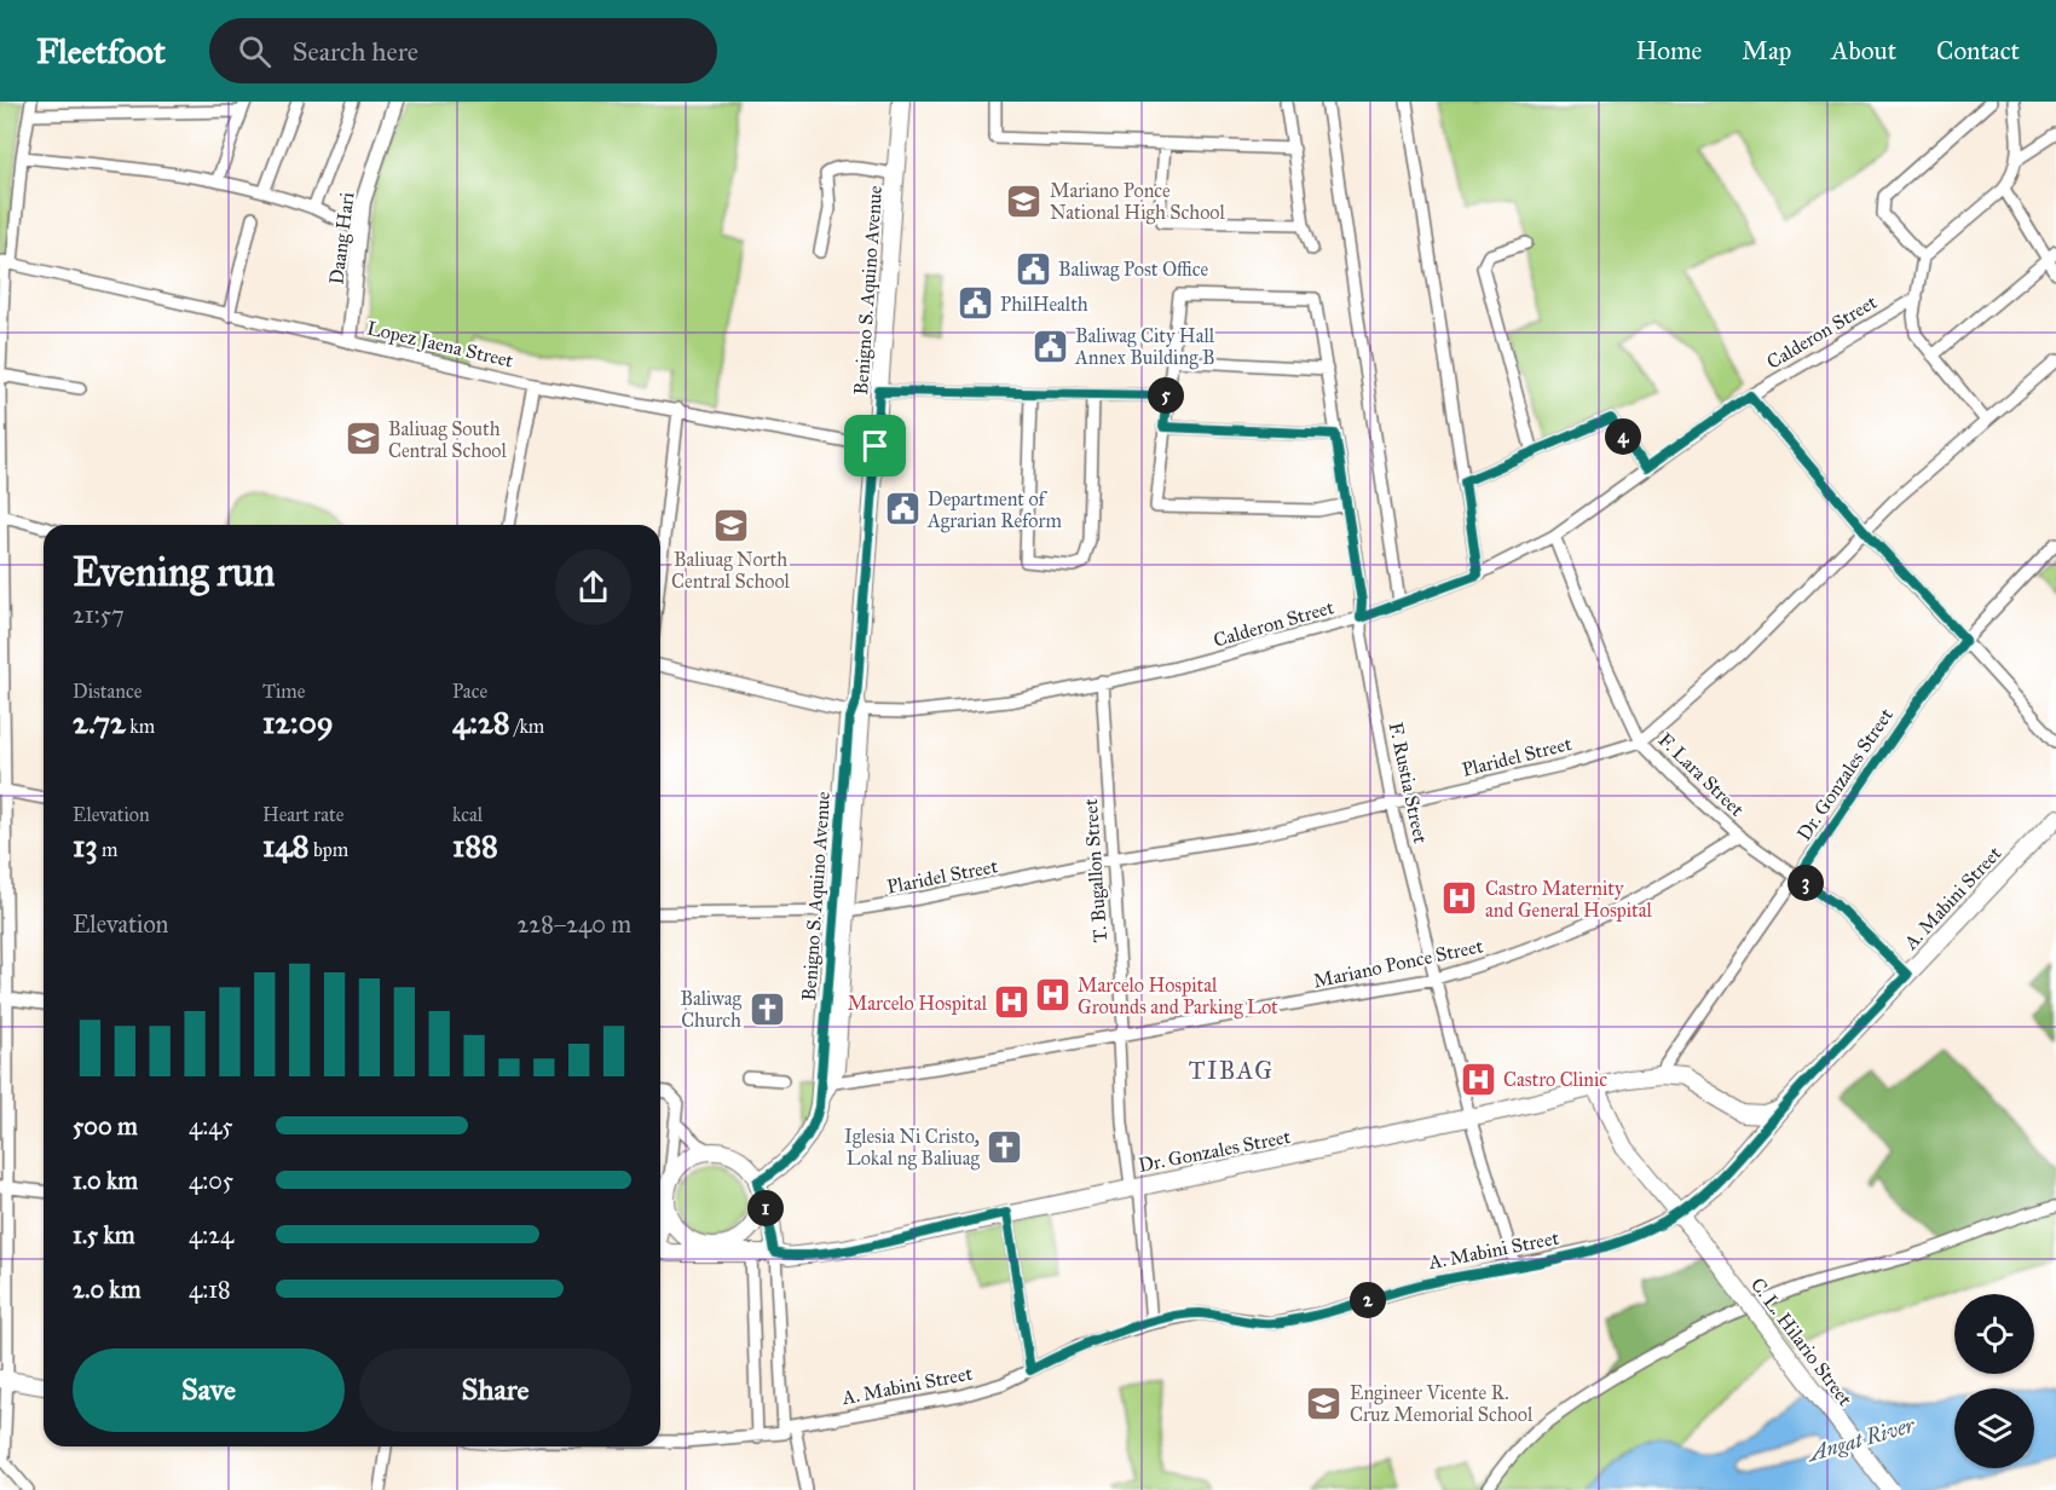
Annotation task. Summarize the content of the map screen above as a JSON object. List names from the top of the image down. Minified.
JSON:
{"streets":{"main road":["Benigno S. Aquino Avenue","Dr. Gonzales Street","A. Mabini Street","C. L. Hilario Street"],"street":["Daang Hari","Calderon Street","Lopez Jaena Street","Plaridel Street","F. Lara Street","F. Rustia Street","T. Bugallon Street","Mariano Ponce Street"]},"crossings":[["Daang Hari","Lopez Jaena Street"],["Benigno S. Aquino Avenue","Calderon Street"],["Benigno S. Aquino Avenue","Lopez Jaena Street"],["Benigno S. Aquino Avenue","Plaridel Street"],["Benigno S. Aquino Avenue","Mariano Ponce Street"],["Calderon Street","F. Lara Street"],["Calderon Street","F. Rustia Street"],["Calderon Street","T. Bugallon Street"],["Plaridel Street","F. Lara Street"],["Plaridel Street","F. Rustia Street"],["Plaridel Street","T. Bugallon Street"],["F. Lara Street","Dr. Gonzales Street"],["F. Lara Street","A. Mabini Street"],["F. Lara Street","Mariano Ponce Street"],["Dr. Gonzales Street","F. Rustia Street"],["Dr. Gonzales Street","T. Bugallon Street"],["Dr. Gonzales Street","A. Mabini Street"],["Dr. Gonzales Street","C. L. Hilario Street"],["F. Rustia Street","A. Mabini Street"],["F. Rustia Street","Mariano Ponce Street"],["T. Bugallon Street","A. Mabini Street"],["T. Bugallon Street","Mariano Ponce Street"],["A. Mabini Street","C. L. Hilario Street"]],"districts":["TIBAG"],"water":["Angat River"],"places":{"school or university":["Mariano Ponce National High School","Baliuag South Central School","Baliuag North Central School","Engineer Vicente R. Cruz Memorial School"],"public building":["Baliwag Post Office","PhilHealth","Baliwag City Hall Annex Building B","Department of Agrarian Reform"],"hospital":["Castro Maternity and General Hospital","Marcelo Hospital Grounds and Parking Lot","Marcelo Hospital","Castro Clinic"],"church":["Baliwag Church","Iglesia Ni Cristo, Lokal ng Baliuag"]},"page":{"header":"Fleetfoot","search":"Search here","nav":["Home","Map","About","Contact"],"pins":["5","4","3","1","2"],"heading":["Evening run","21:57"],"stats":[["Distance","2.72 km"],["Time","12:09"],["Pace","4:28 /km"],["Elevation","13 m"],["Heart rate","148 bpm"],["kcal","188"]],"chart":["Elevation","228–240 m"],"list":[{"name":"500 m","note":"4:45"},{"name":"1.0 km","note":"4:05"},{"name":"1.5 km","note":"4:24"},{"name":"2.0 km","note":"4:18"}],"buttons":["Save","Share"]}}
